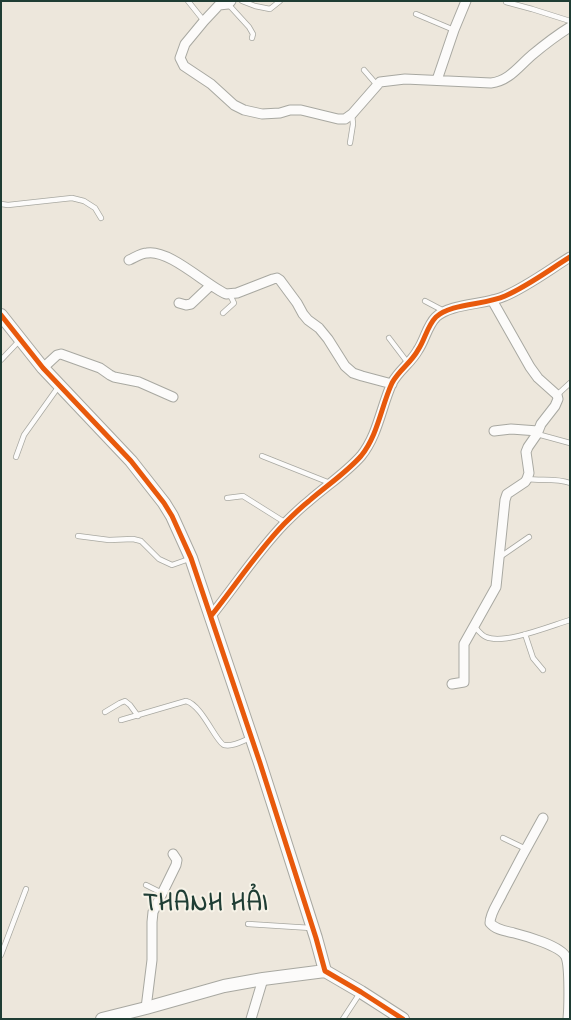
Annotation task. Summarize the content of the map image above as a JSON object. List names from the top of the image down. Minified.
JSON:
{"districts":["THANH HẢI"]}
